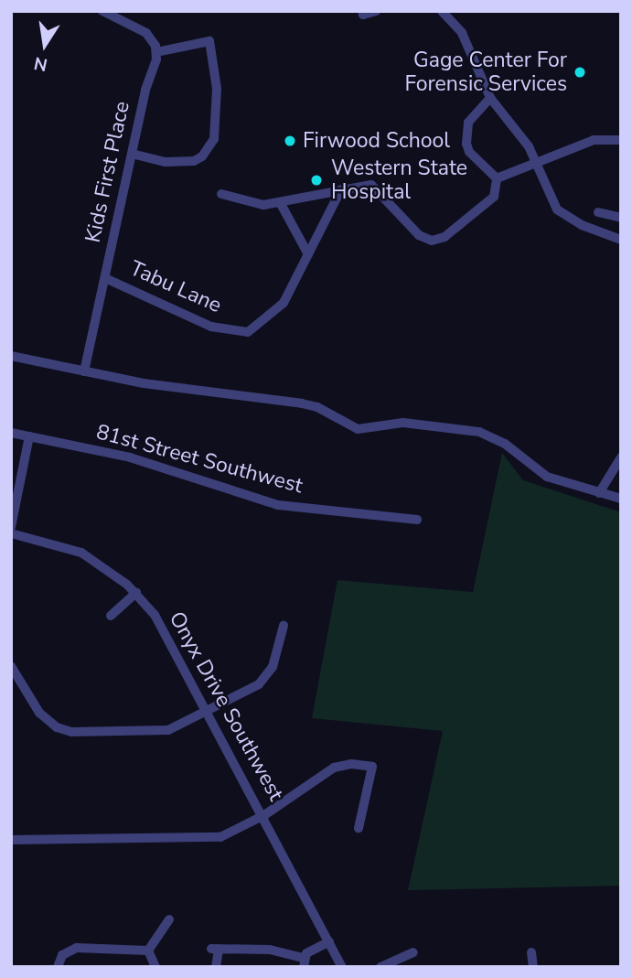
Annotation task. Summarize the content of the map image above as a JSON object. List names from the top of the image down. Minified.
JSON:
{"streets":{"street":["Kids First Place","Tabu Lane","81st Street Southwest","Onyx Drive Southwest"]},"crossings":[["Kids First Place","Tabu Lane"]],"places":["Gage Center For Forensic Services","Firwood School","Western State Hospital"],"north":"bottom"}
